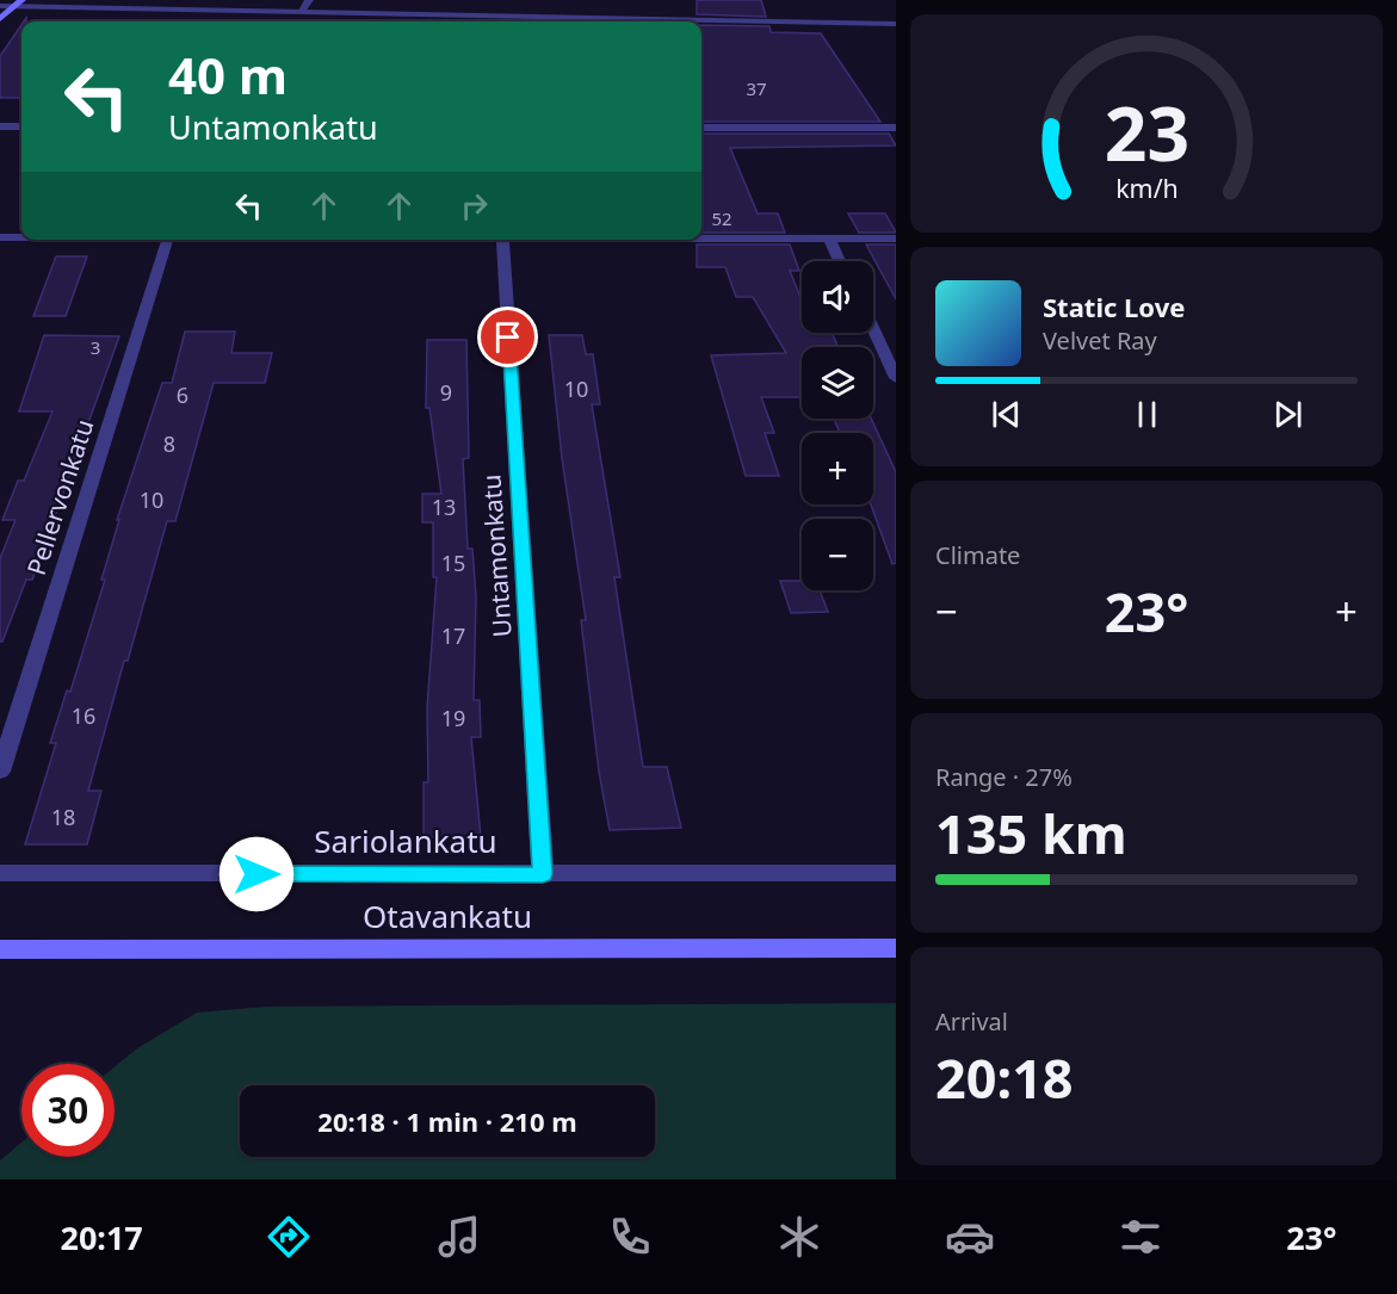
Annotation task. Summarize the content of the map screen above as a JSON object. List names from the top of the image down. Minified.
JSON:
{"streets":{"main road":["Otavankatu"],"street":["Pellervonkatu","Untamonkatu","Sariolankatu"]},"crossings":[["Untamonkatu","Sariolankatu"]],"house_numbers":["37","52","3","10","9","6","8","10","13","15","17","16","19","18"],"page":{"turn":["40 m","Untamonkatu"],"map_buttons":["+","−"],"song":["Static Love","Velvet Ray"],"tile":["Climate",["Range · 27%","135 km"],["Arrival","20:18"]],"heat":["−","23°","+"],"limit":"30","trip":"20:18 · 1 min · 210 m","tabs":["20:17","23°"],"gauge":["23","km/h"]}}
